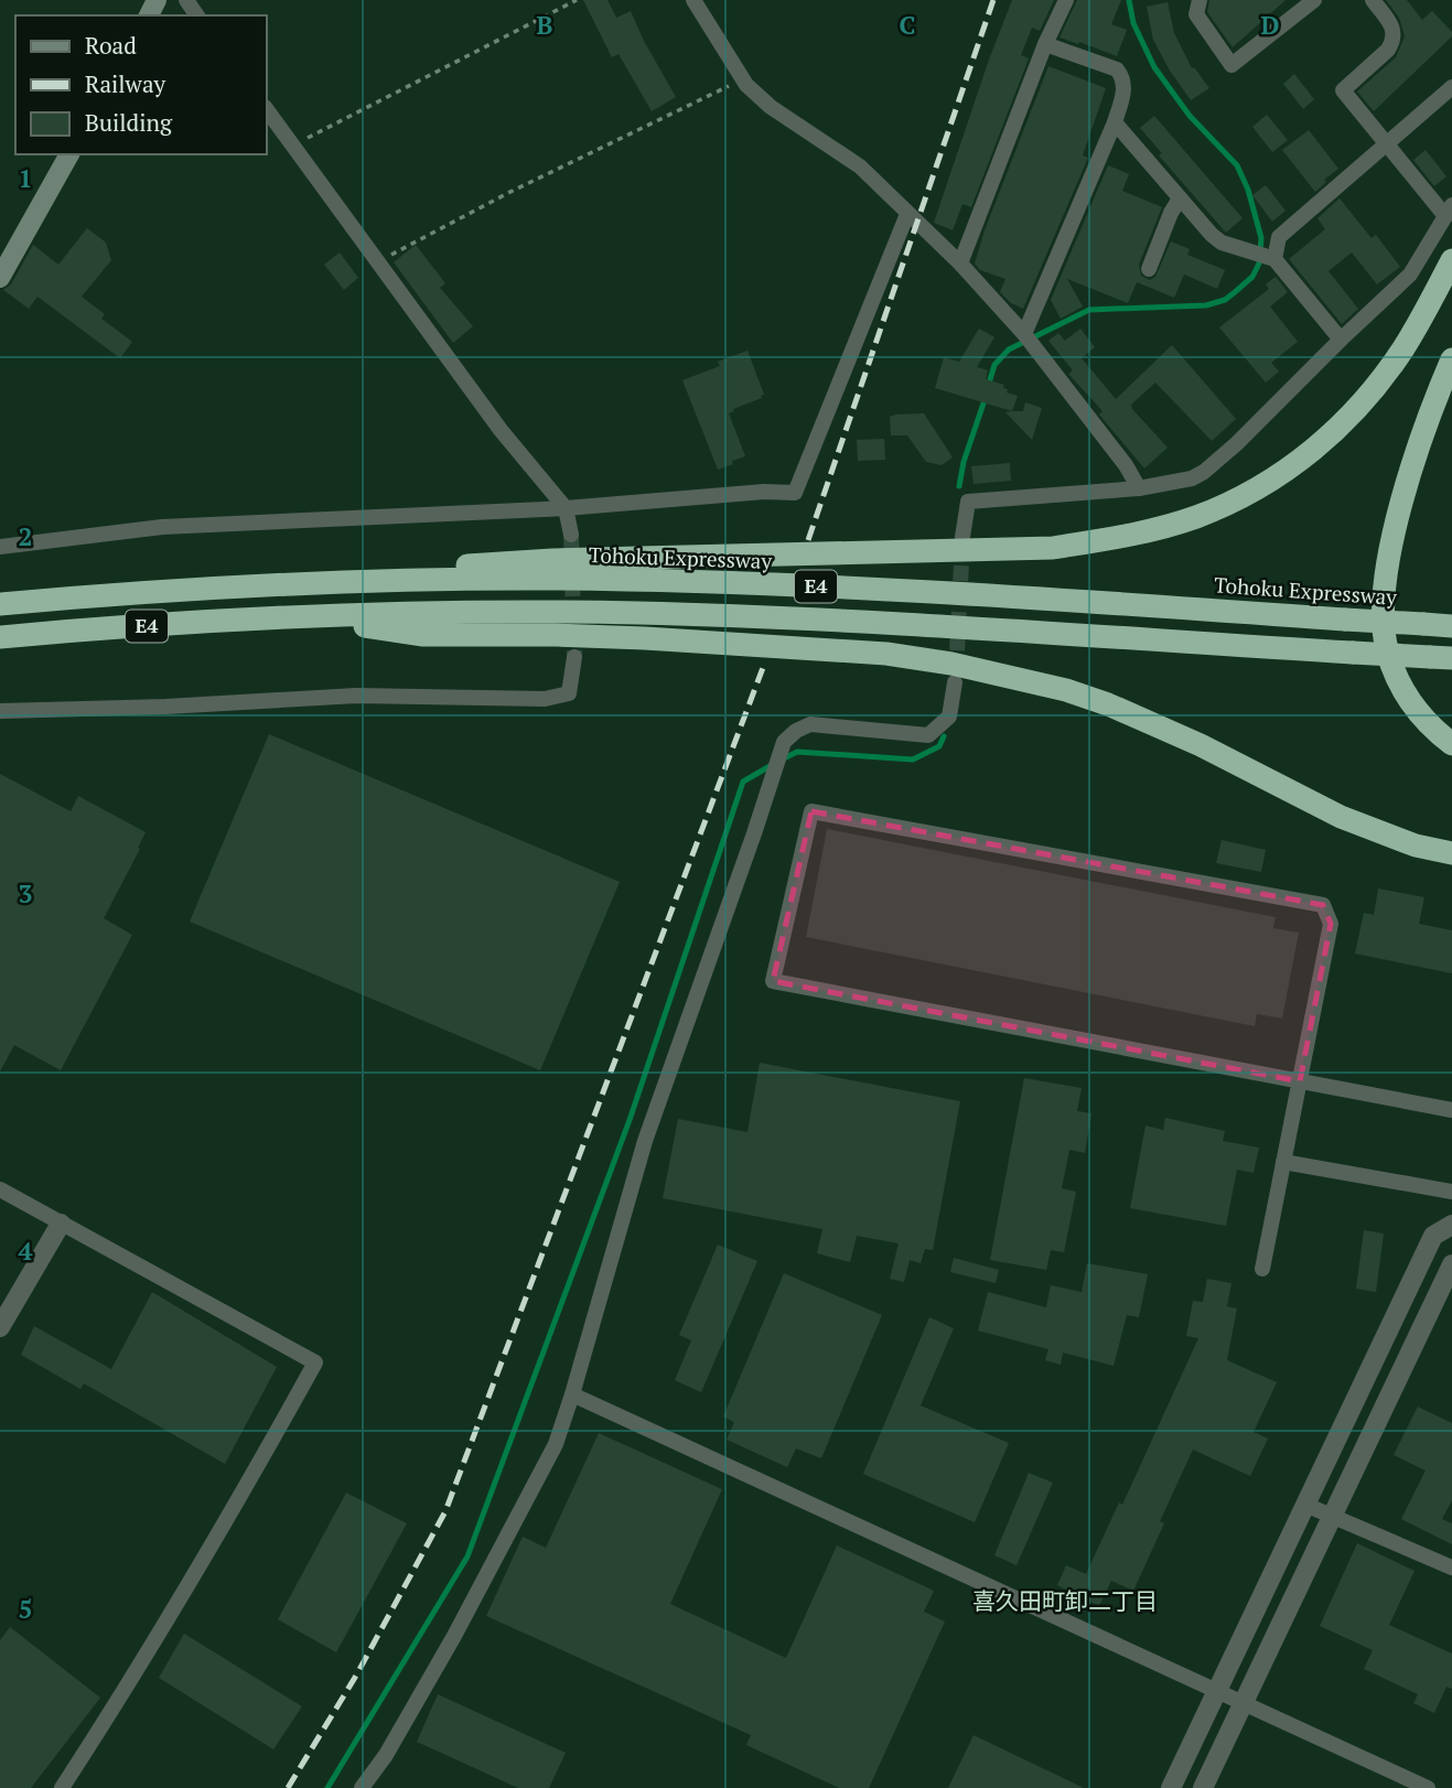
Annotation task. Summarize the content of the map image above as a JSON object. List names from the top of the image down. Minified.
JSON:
{"streets":{"highway":["Tohoku Expressway","E4"]},"districts":["喜久田町卸二丁目"],"legend":["Road","Railway","Building"],"grid":{"columns":["B","C","D"],"rows":["1","2","3","4","5"]}}
